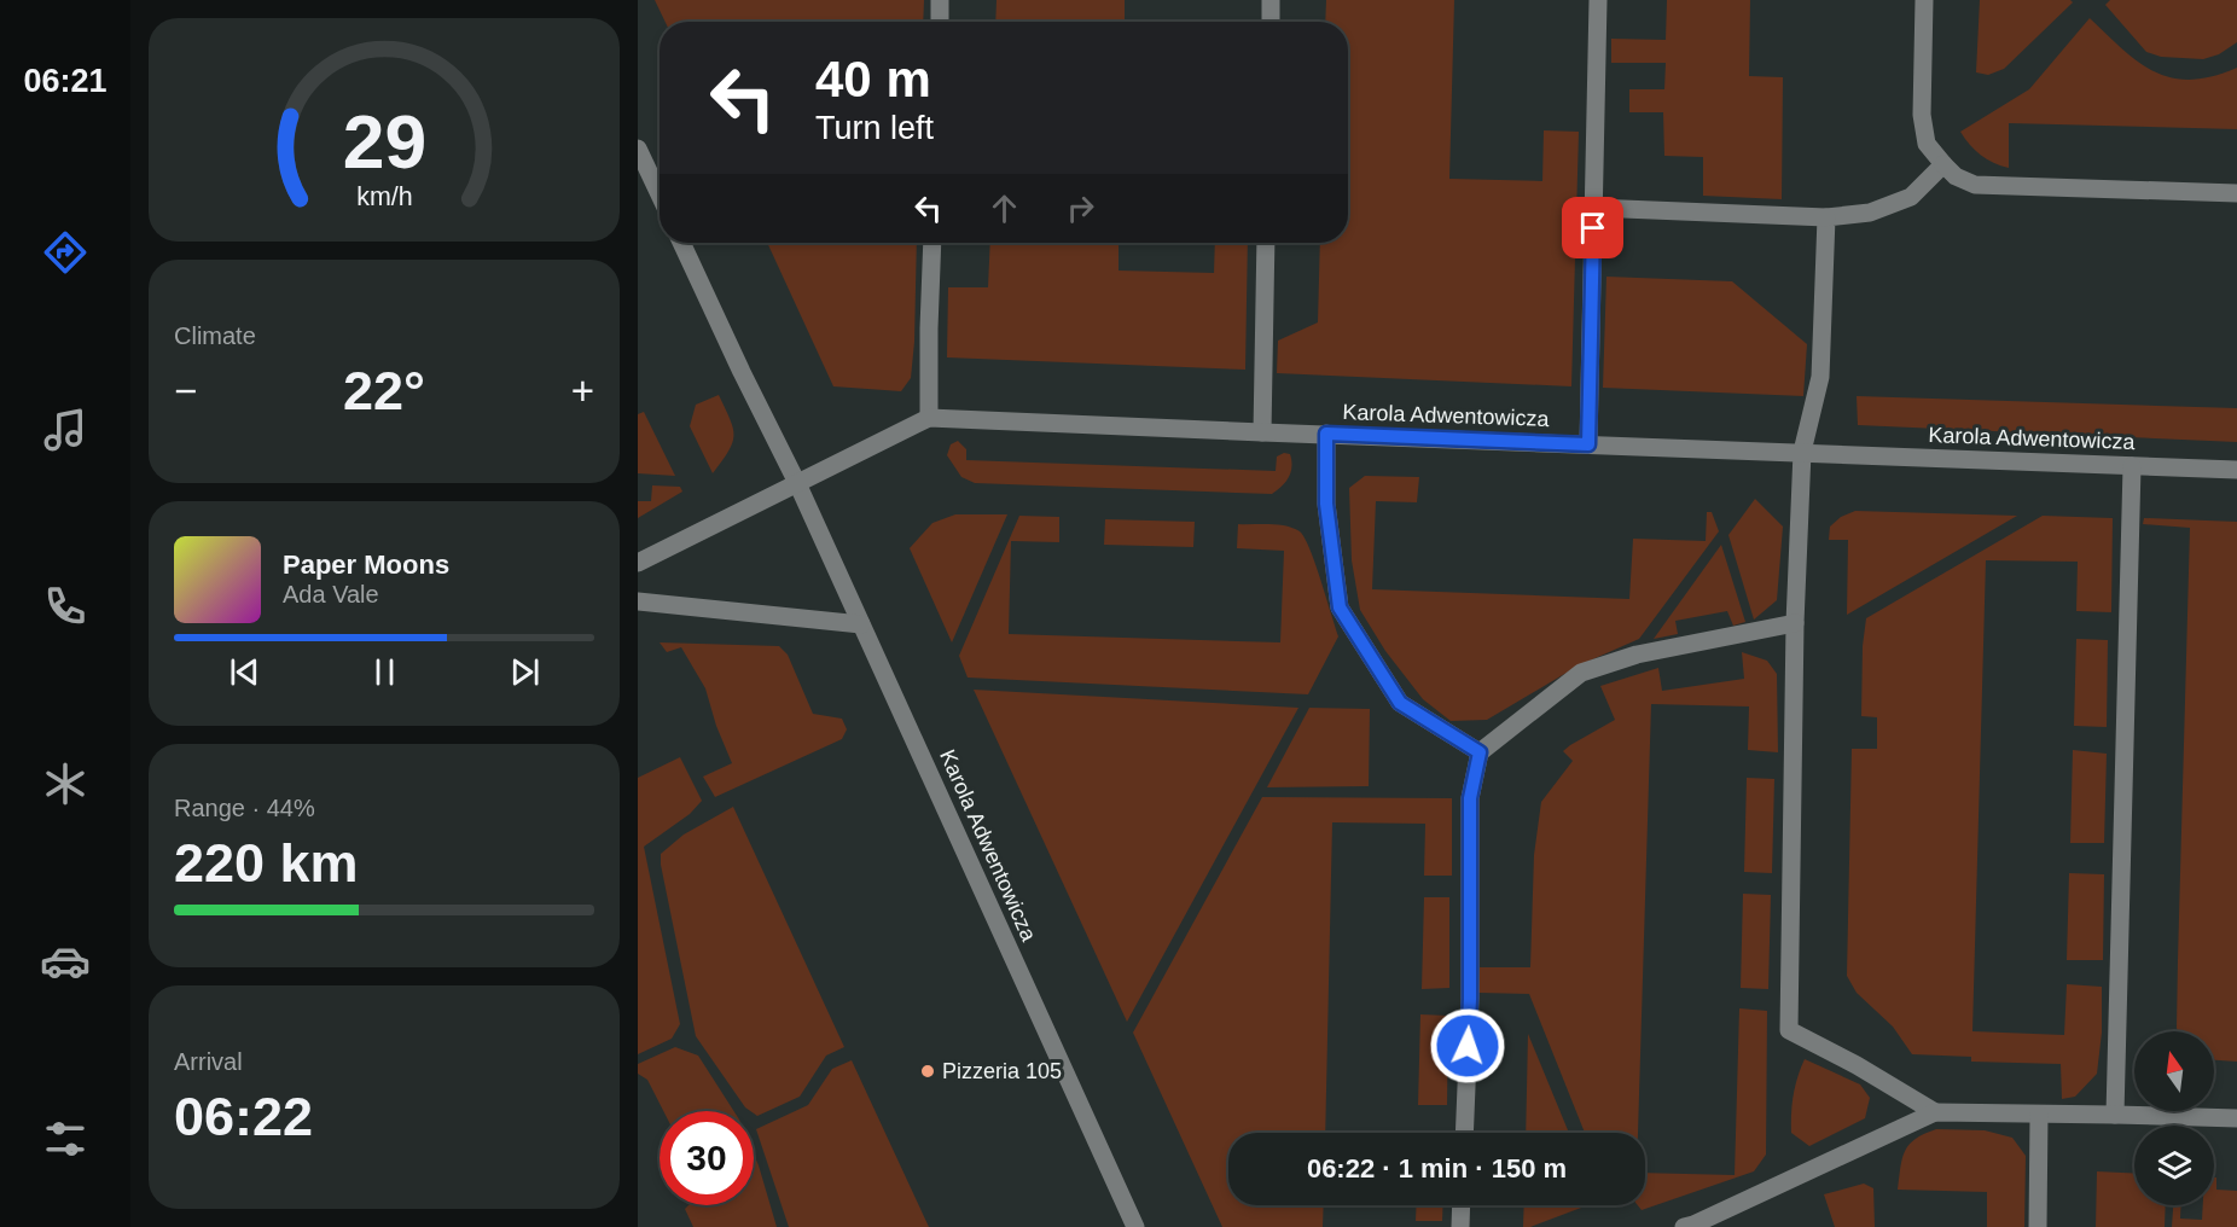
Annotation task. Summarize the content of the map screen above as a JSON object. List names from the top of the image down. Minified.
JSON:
{"streets":{"street":["Karola Adwentowicza"]},"places":["Pizzeria 105"],"north":"top","page":{"tabs":"06:21","turn":["40 m","Turn left"],"tile":["Climate",["Range · 44%","220 km"],["Arrival","06:22"]],"heat":["−","22°","+"],"song":["Paper Moons","Ada Vale"],"limit":"30","trip":"06:22 · 1 min · 150 m","gauge":["29","km/h"]}}
